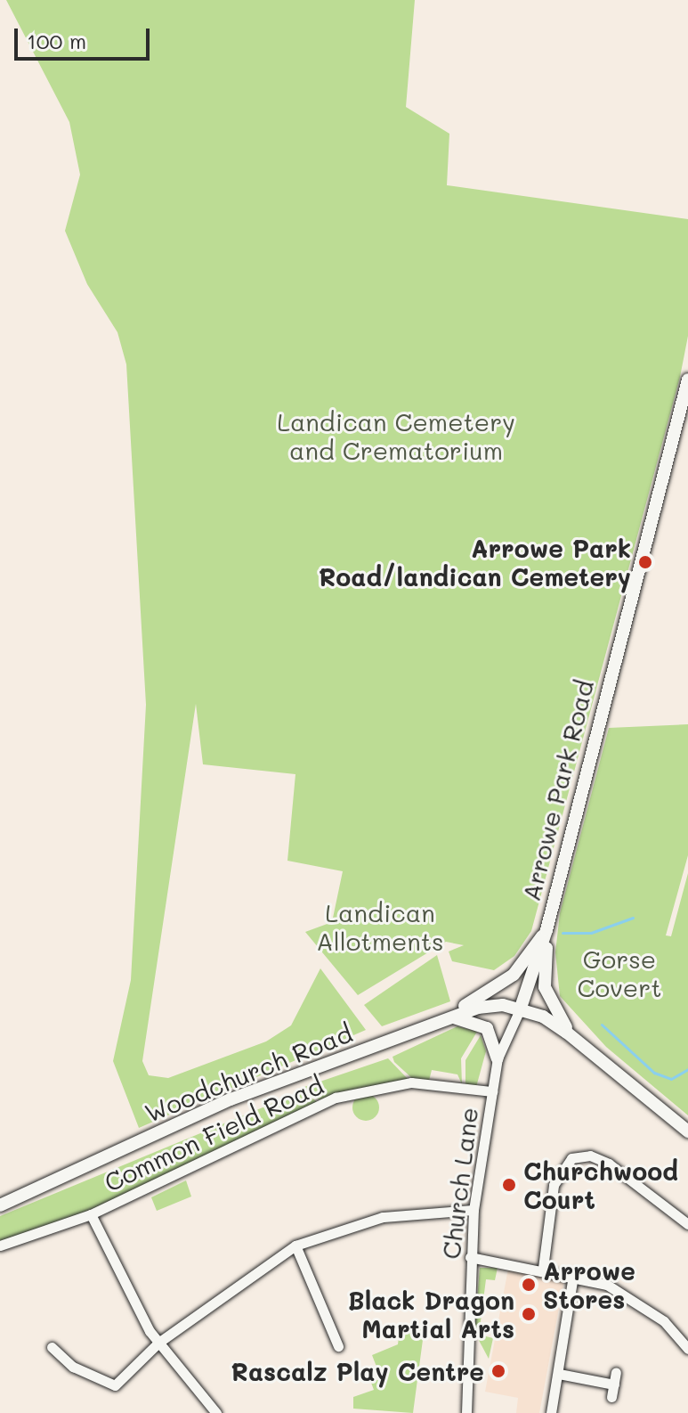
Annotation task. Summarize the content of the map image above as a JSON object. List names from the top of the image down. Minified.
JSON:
{"streets":{"main road":["Arrowe Park Road","Woodchurch Road"],"street":["Common Field Road","Church Lane"]},"crossings":[["Arrowe Park Road","Woodchurch Road"],["Arrowe Park Road","Church Lane"],["Woodchurch Road","Church Lane"],["Common Field Road","Church Lane"]],"parks":["Landican Cemetery and Crematorium","Landican Allotments","Gorse Covert"],"places":["Arrowe Park Road/landican Cemetery","Churchwood Court","Arrowe Stores","Black Dragon Martial Arts","Rascalz Play Centre"],"scale_bar":"100 m"}
